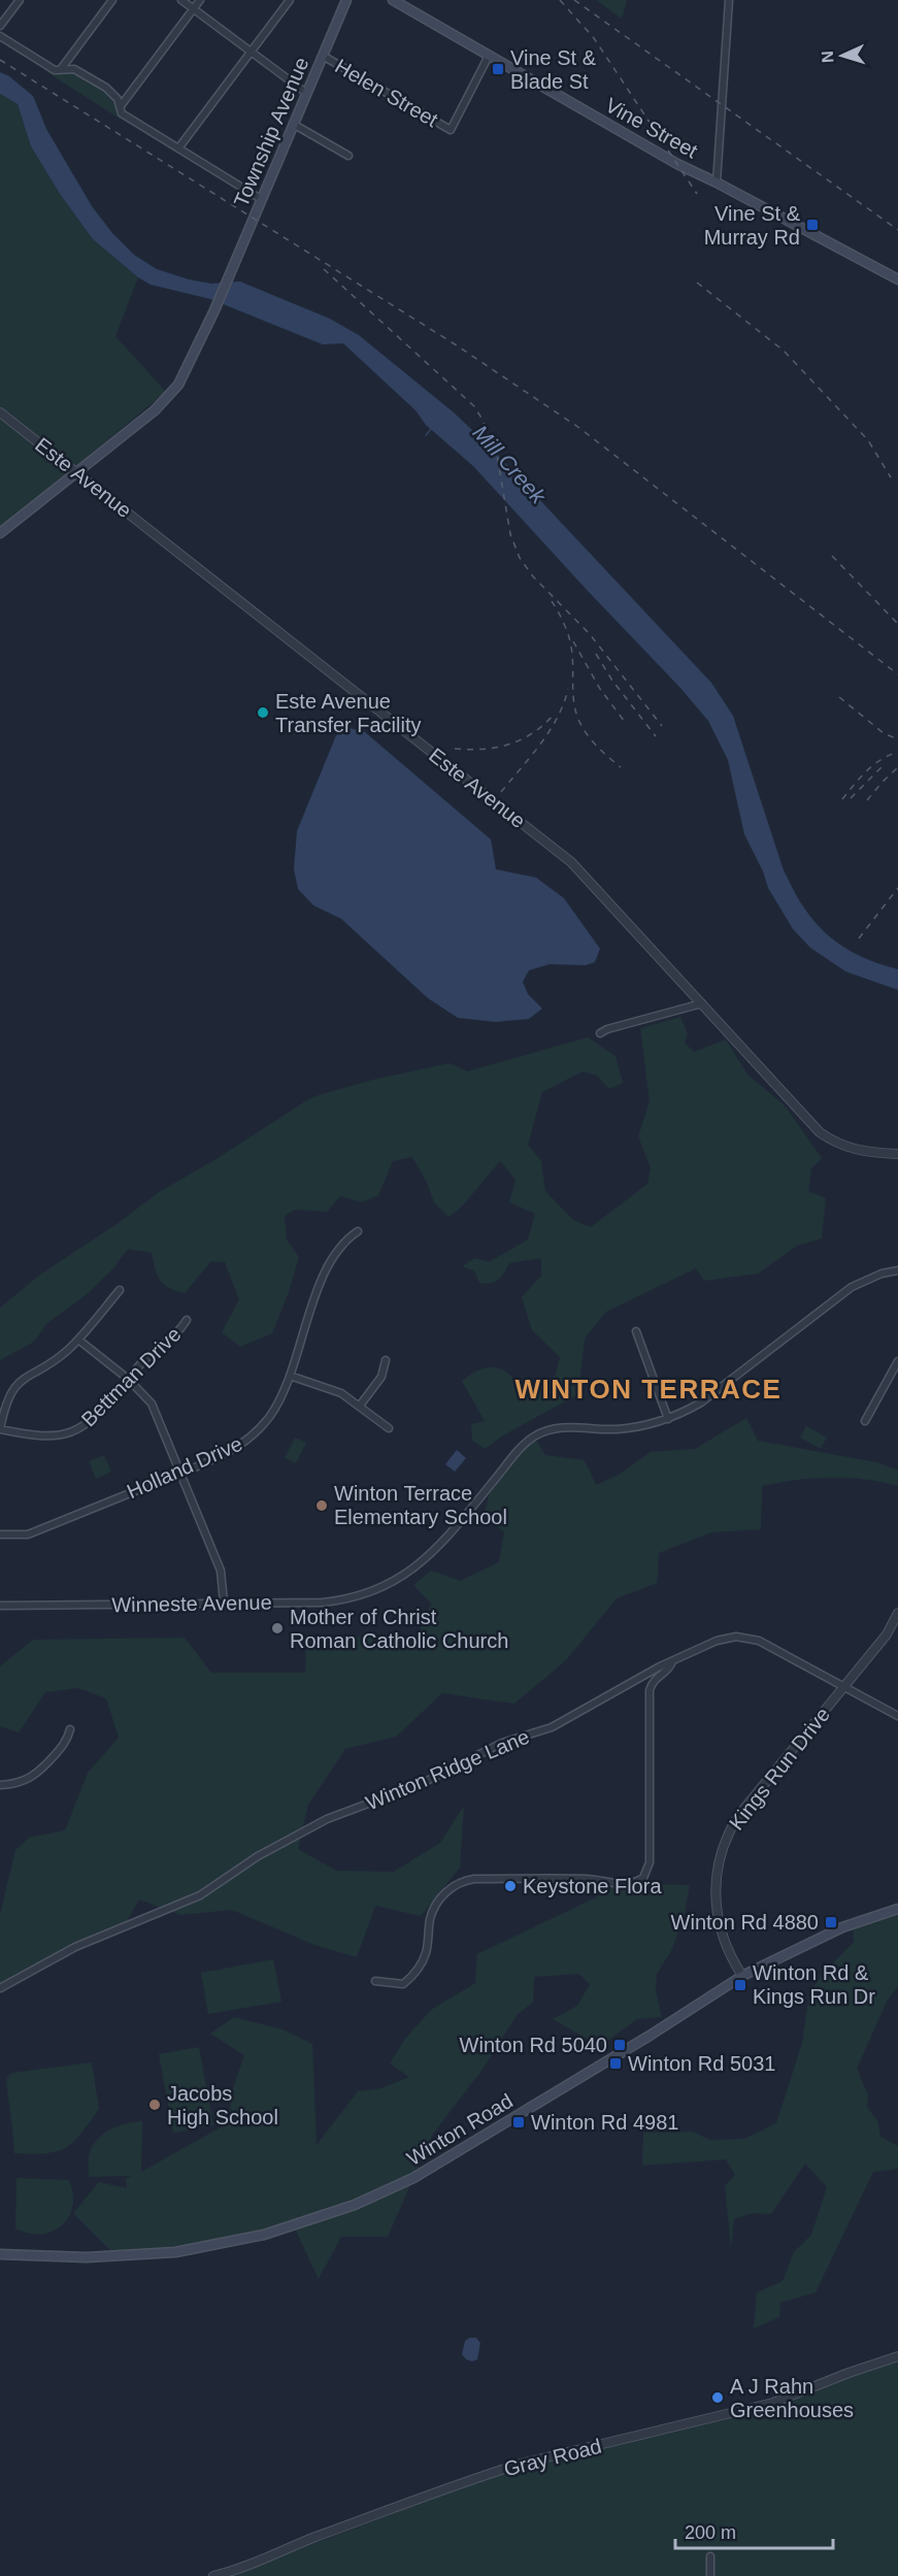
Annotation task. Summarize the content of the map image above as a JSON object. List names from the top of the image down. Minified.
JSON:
{"streets":{"main road":["Vine Street","Township Avenue","Winton Road"],"street":["Helen Street","Este Avenue","Bettman Drive","Holland Drive","Winneste Avenue","Kings Run Drive","Winton Ridge Lane","Gray Road"]},"crossings":[["Helen Street","Vine Street"],["Helen Street","Township Avenue"],["Township Avenue","Este Avenue"],["Kings Run Drive","Winton Ridge Lane"],["Kings Run Drive","Winton Road"]],"districts":["WINTON TERRACE"],"water":["Mill Creek"],"places":{"transit":["Vine St & Blade St","Vine St & Murray Rd","Winton Rd 4880","Winton Rd & Kings Run Dr","Winton Rd 5040","Winton Rd 5031","Winton Rd 4981"],"other":["Este Avenue Transfer Facility","Winton Terrace Elementary School","Mother of Christ Roman Catholic Church","Keystone Flora","Jacobs High School","A J Rahn Greenhouses"]},"scale_bar":"200 m","north":"left"}
